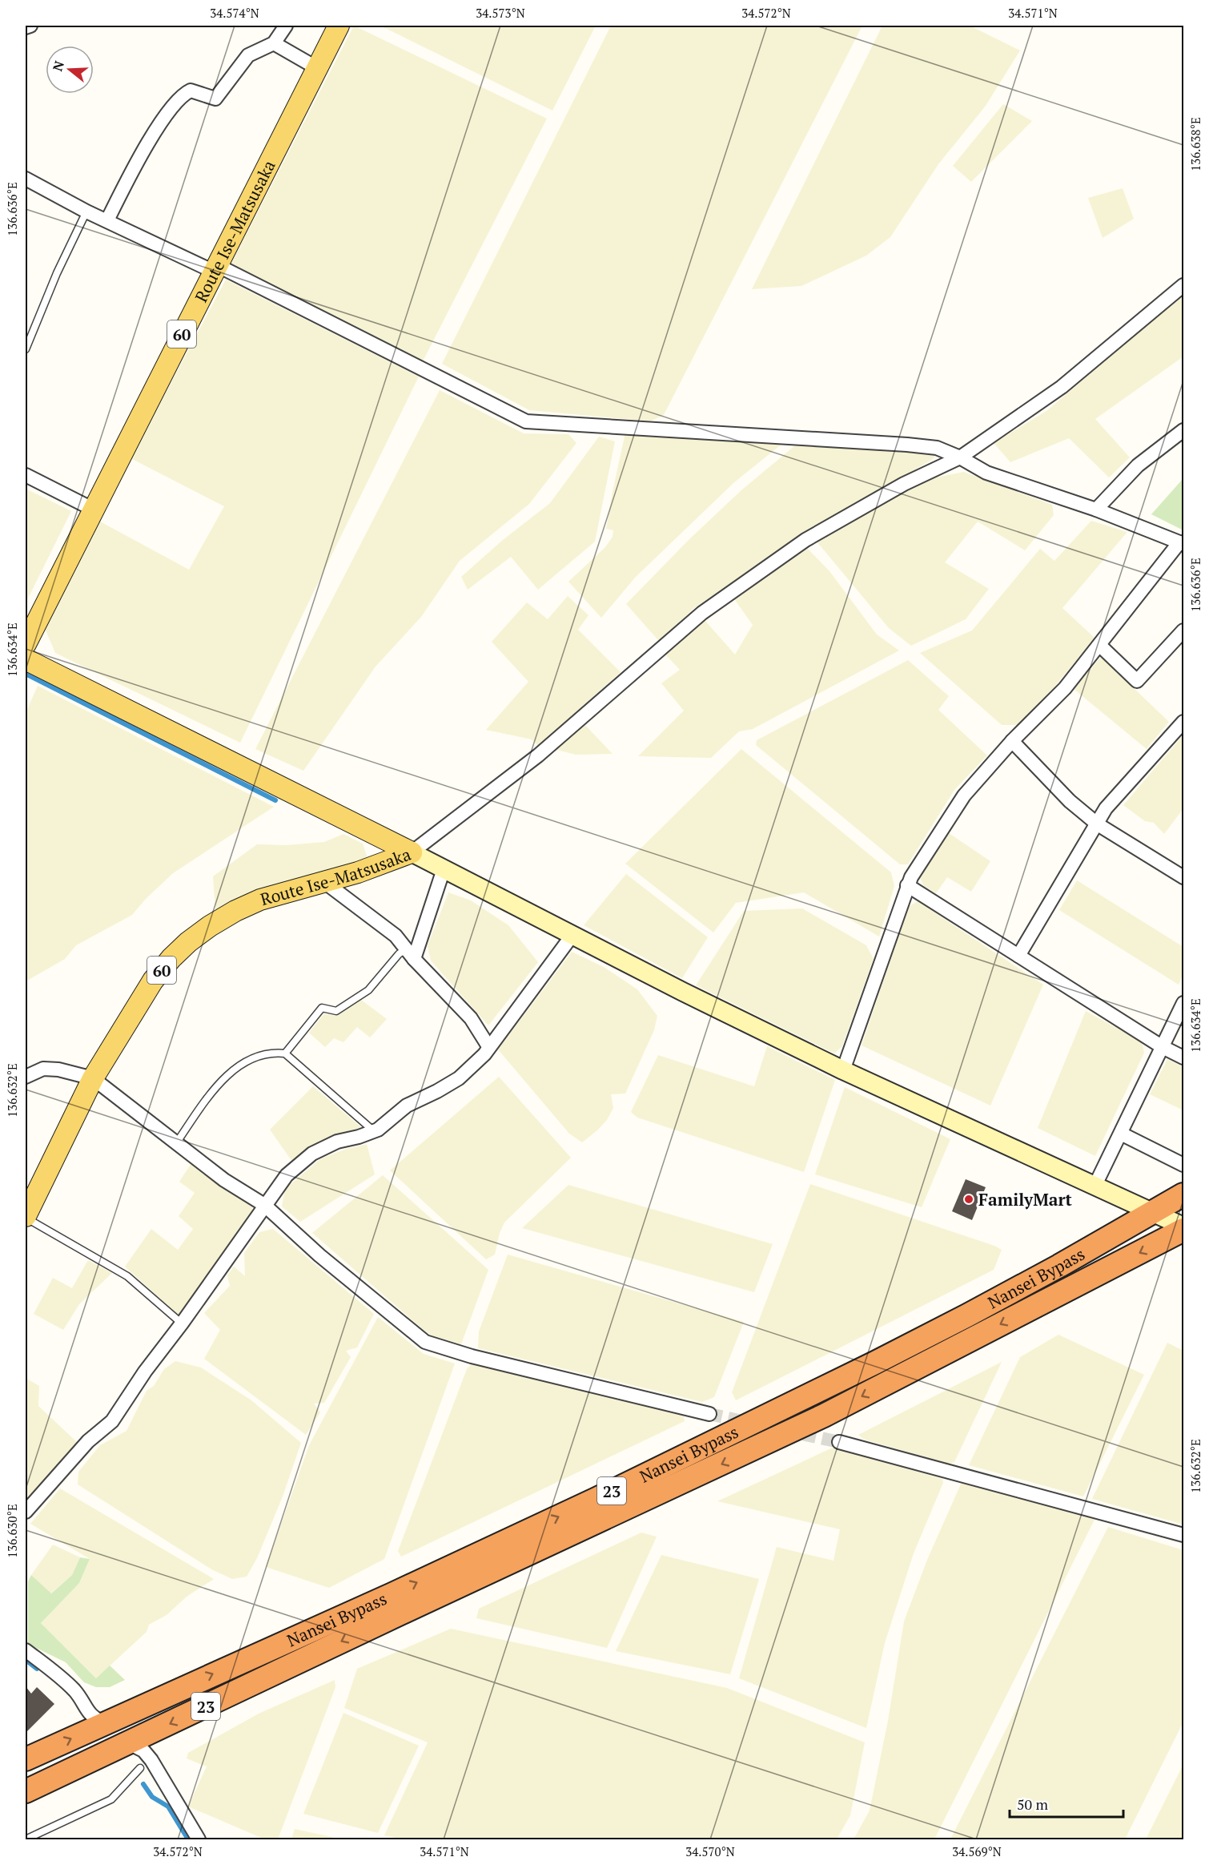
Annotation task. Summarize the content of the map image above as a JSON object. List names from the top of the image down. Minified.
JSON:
{"streets":{"highway":["Nansei Bypass","23"],"main road":["Route Ise-Matsusaka","60"]},"places":["FamilyMart"],"scale_bar":"50 m","north":"left","coordinates":["34.574°N","34.573°N","34.572°N","34.571°N","136.638°E","136.636°E","136.634°E","136.632°E","136.630°E","34.570°N","34.569°N"]}
